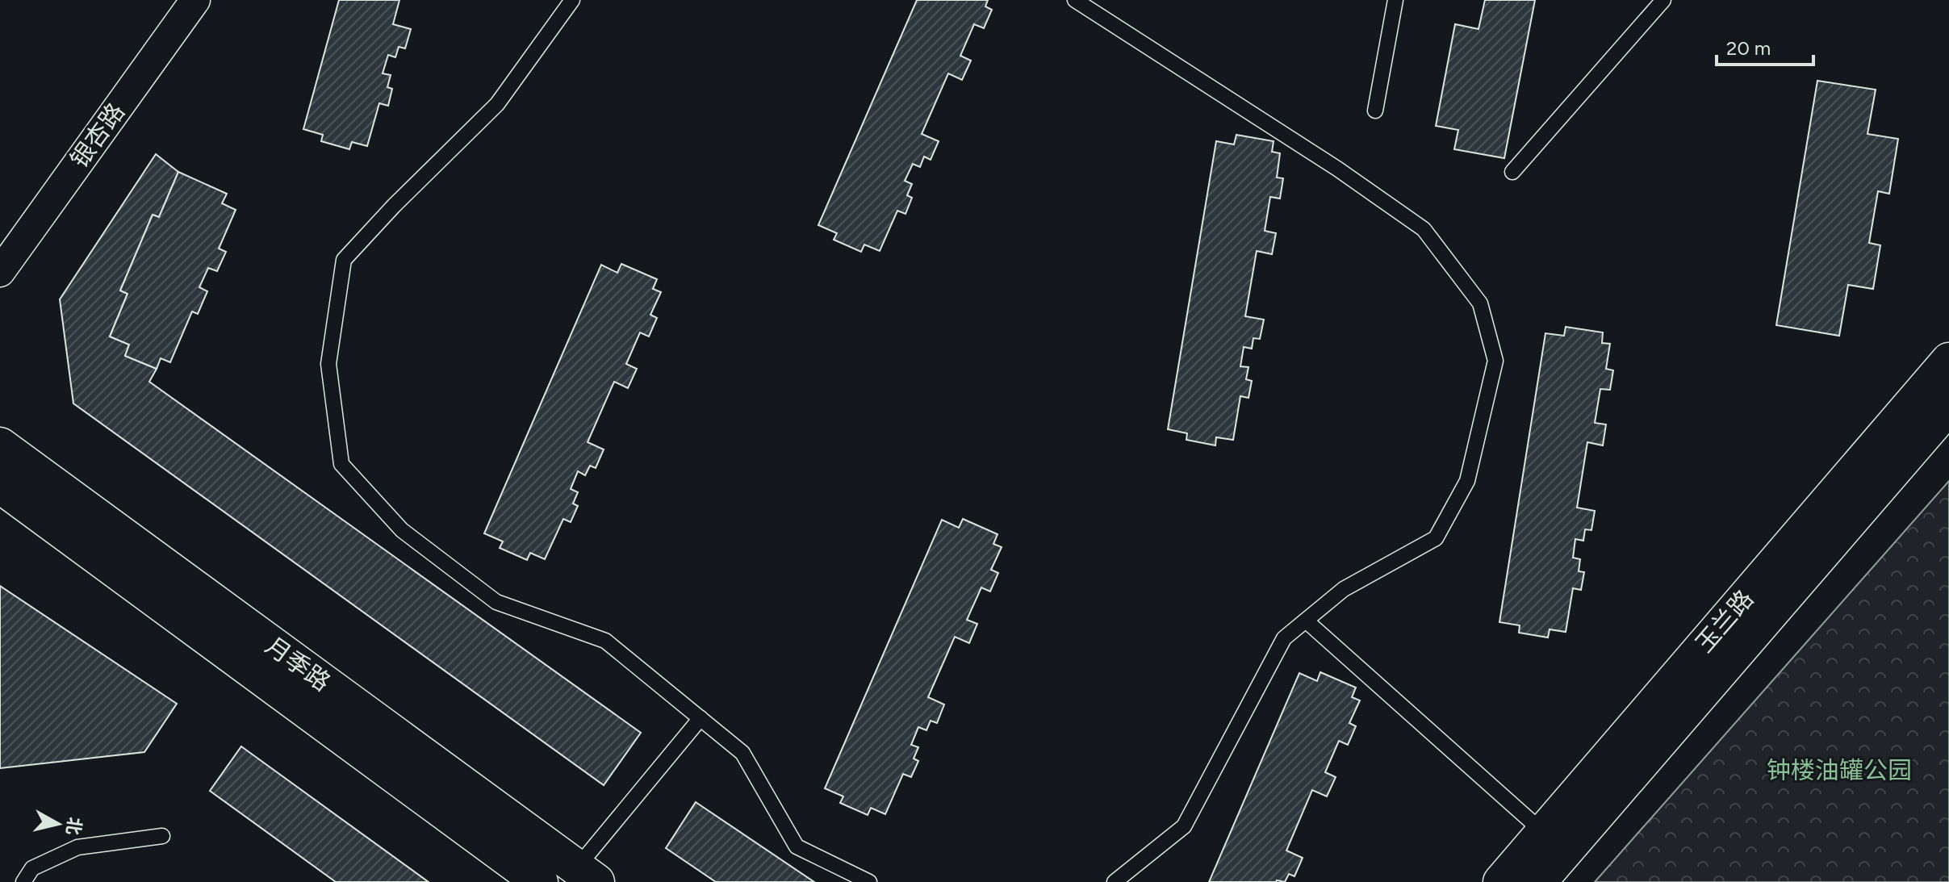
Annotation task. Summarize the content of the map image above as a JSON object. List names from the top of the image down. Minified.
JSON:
{"streets":{"street":["银杏路","玉兰路","月季路"]},"parks":["钟楼油罐公园"],"scale_bar":"20 m","north":"right"}
